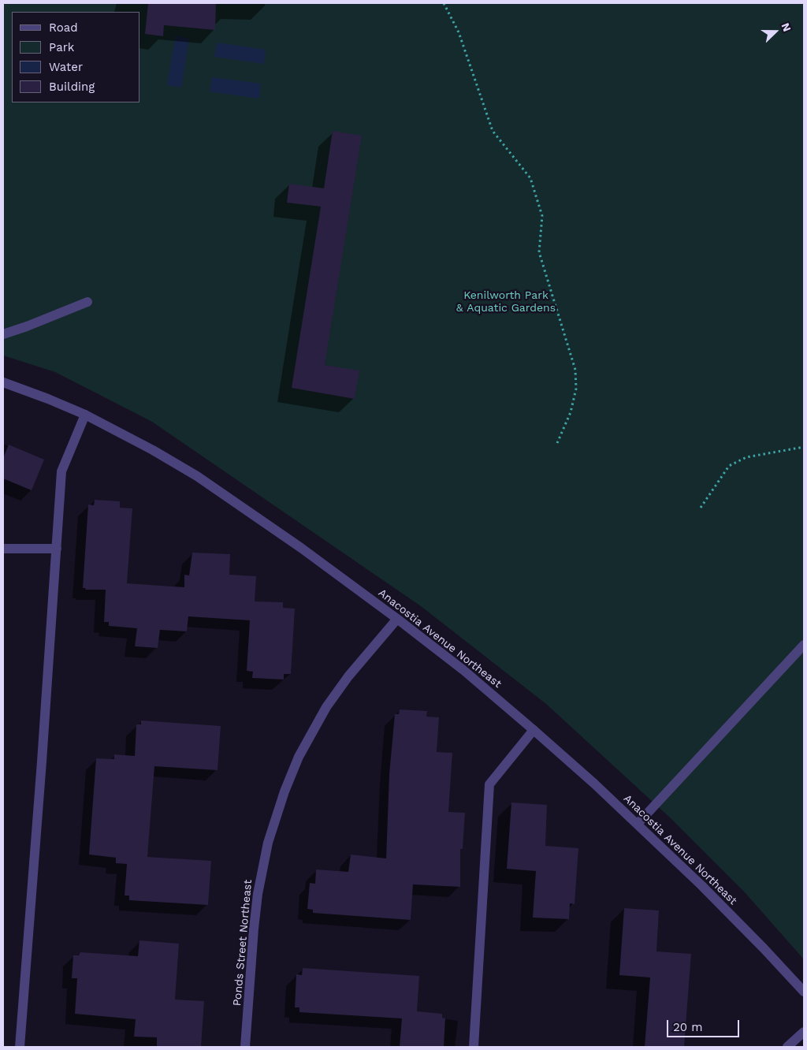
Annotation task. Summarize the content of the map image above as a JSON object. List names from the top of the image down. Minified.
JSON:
{"streets":{"street":["Anacostia Avenue Northeast","Ponds Street Northeast"]},"crossings":[["Anacostia Avenue Northeast","Ponds Street Northeast"]],"parks":["Kenilworth Park & Aquatic Gardens"],"legend":["Road","Park","Water","Building"],"scale_bar":"20 m","north":"right"}
